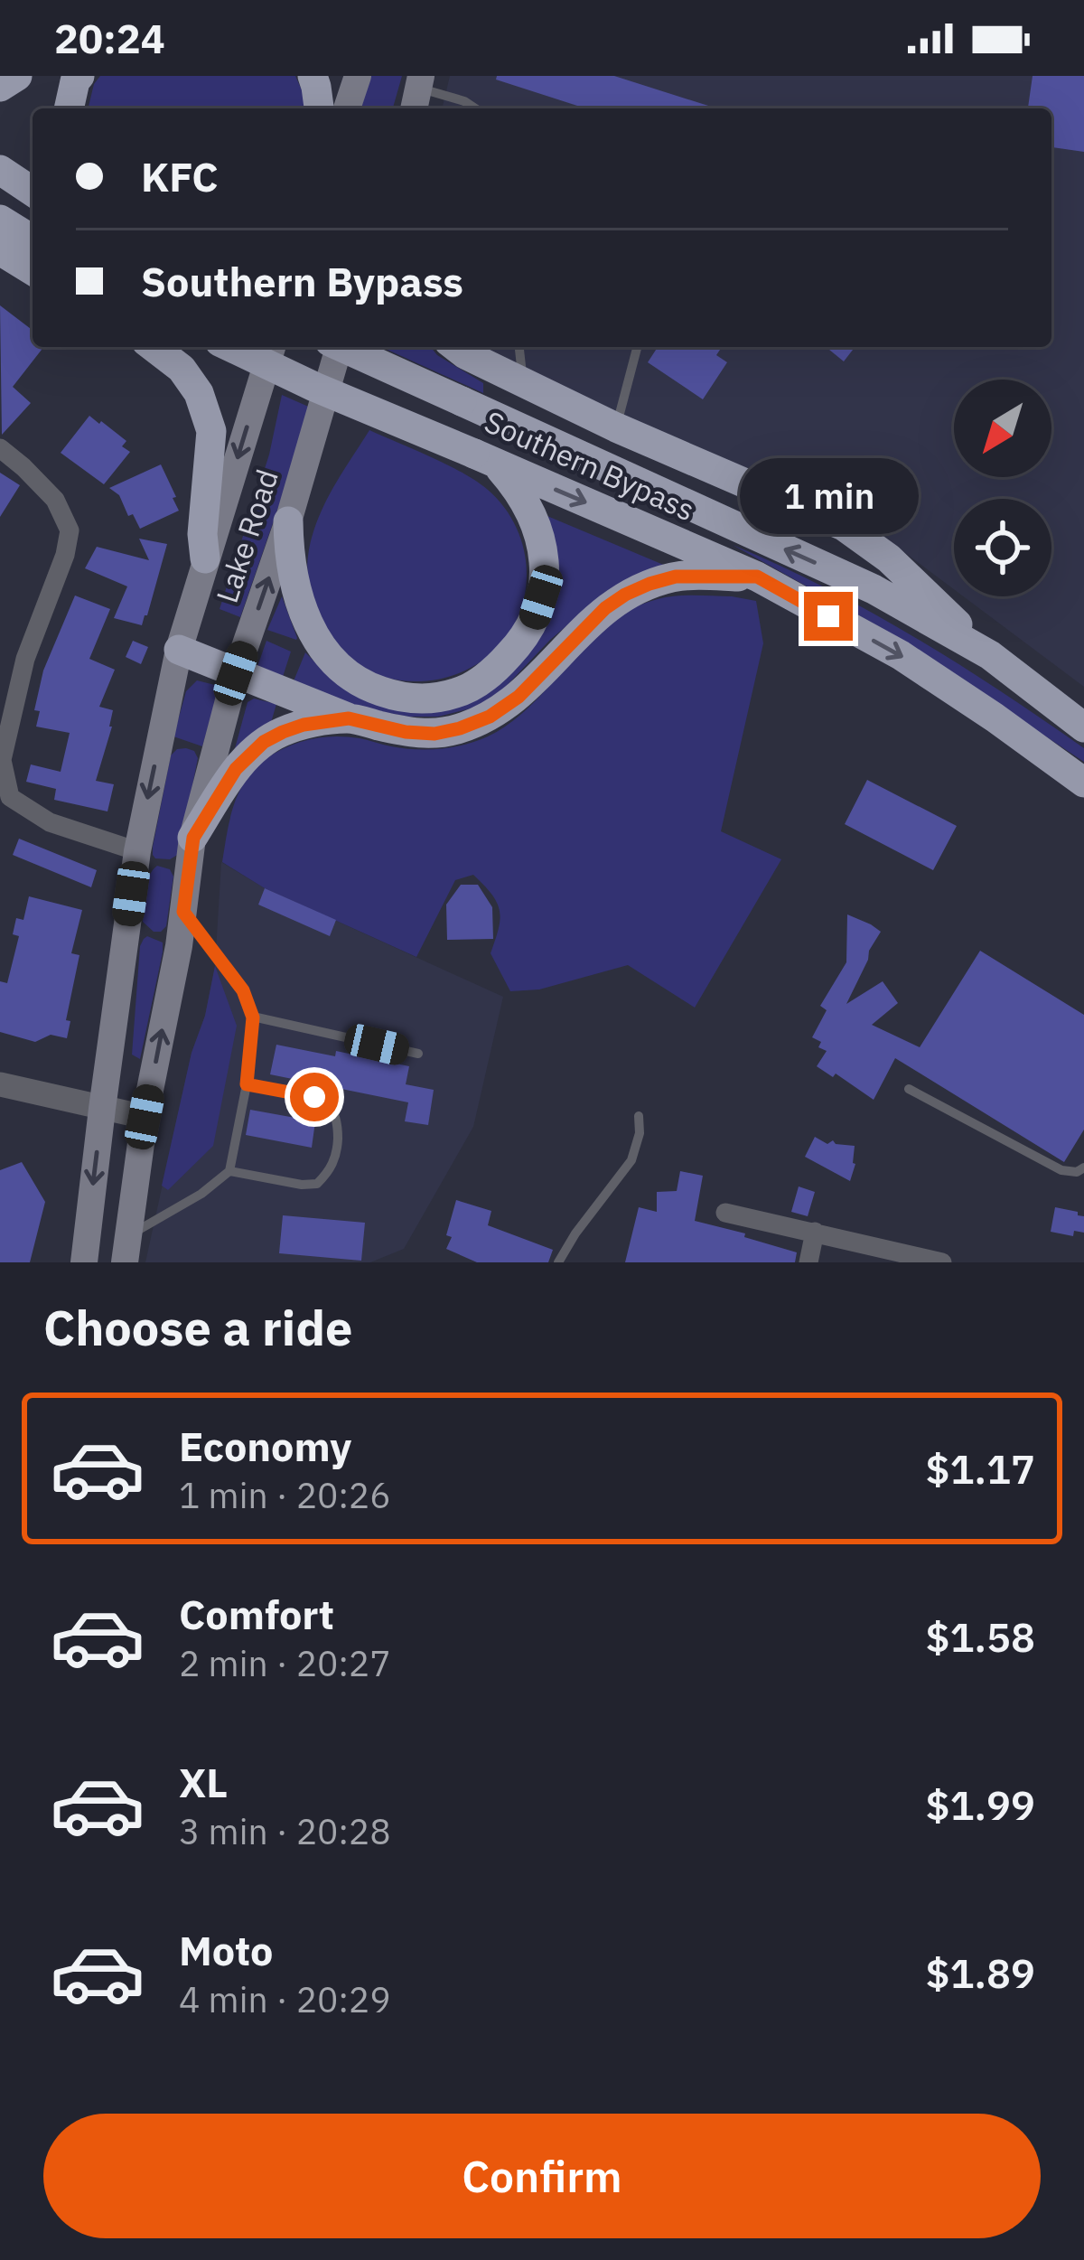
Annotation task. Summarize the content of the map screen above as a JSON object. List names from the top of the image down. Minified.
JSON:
{"streets":{"highway":["Southern Bypass"],"main road":["Lake Road"]},"north":"bottom left","page":{"status":"20:24","banner":["KFC","Southern Bypass"],"bubble":"1 min","heading":"Choose a ride","list":[{"name":"Economy","note":"1 min · 20:26","value":"$1.17"},{"name":"Comfort","note":"2 min · 20:27","value":"$1.58"},{"name":"XL","note":"3 min · 20:28","value":"$1.99"},{"name":"Moto","note":"4 min · 20:29","value":"$1.89"}],"buttons":"Confirm"}}
